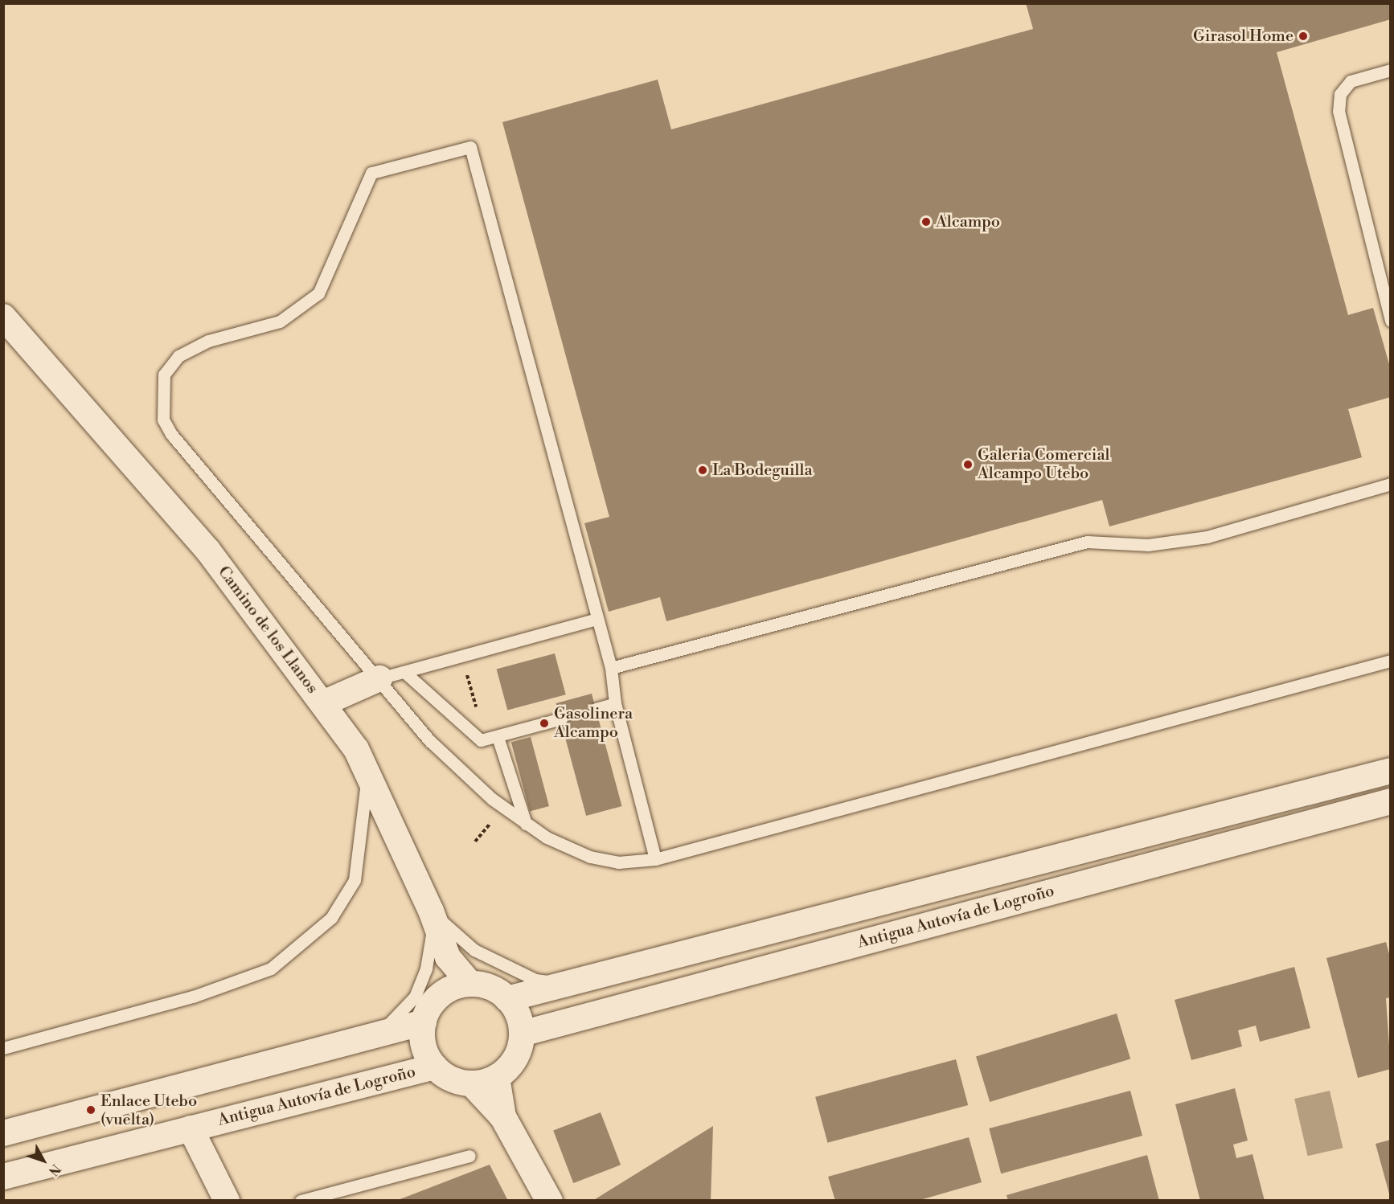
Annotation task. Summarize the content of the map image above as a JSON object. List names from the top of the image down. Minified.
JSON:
{"streets":{"street":["Camino de los Llanos","Antigua Autovía de Logroño"]},"crossings":[["Camino de los Llanos","Antigua Autovía de Logroño"]],"places":["Girasol Home","Alcampo","Galeria Comercial Alcampo Utebo","La Bodeguilla","Gasolinera Alcampo","Enlace Utebo (vuelta)"],"north":"bottom right"}
